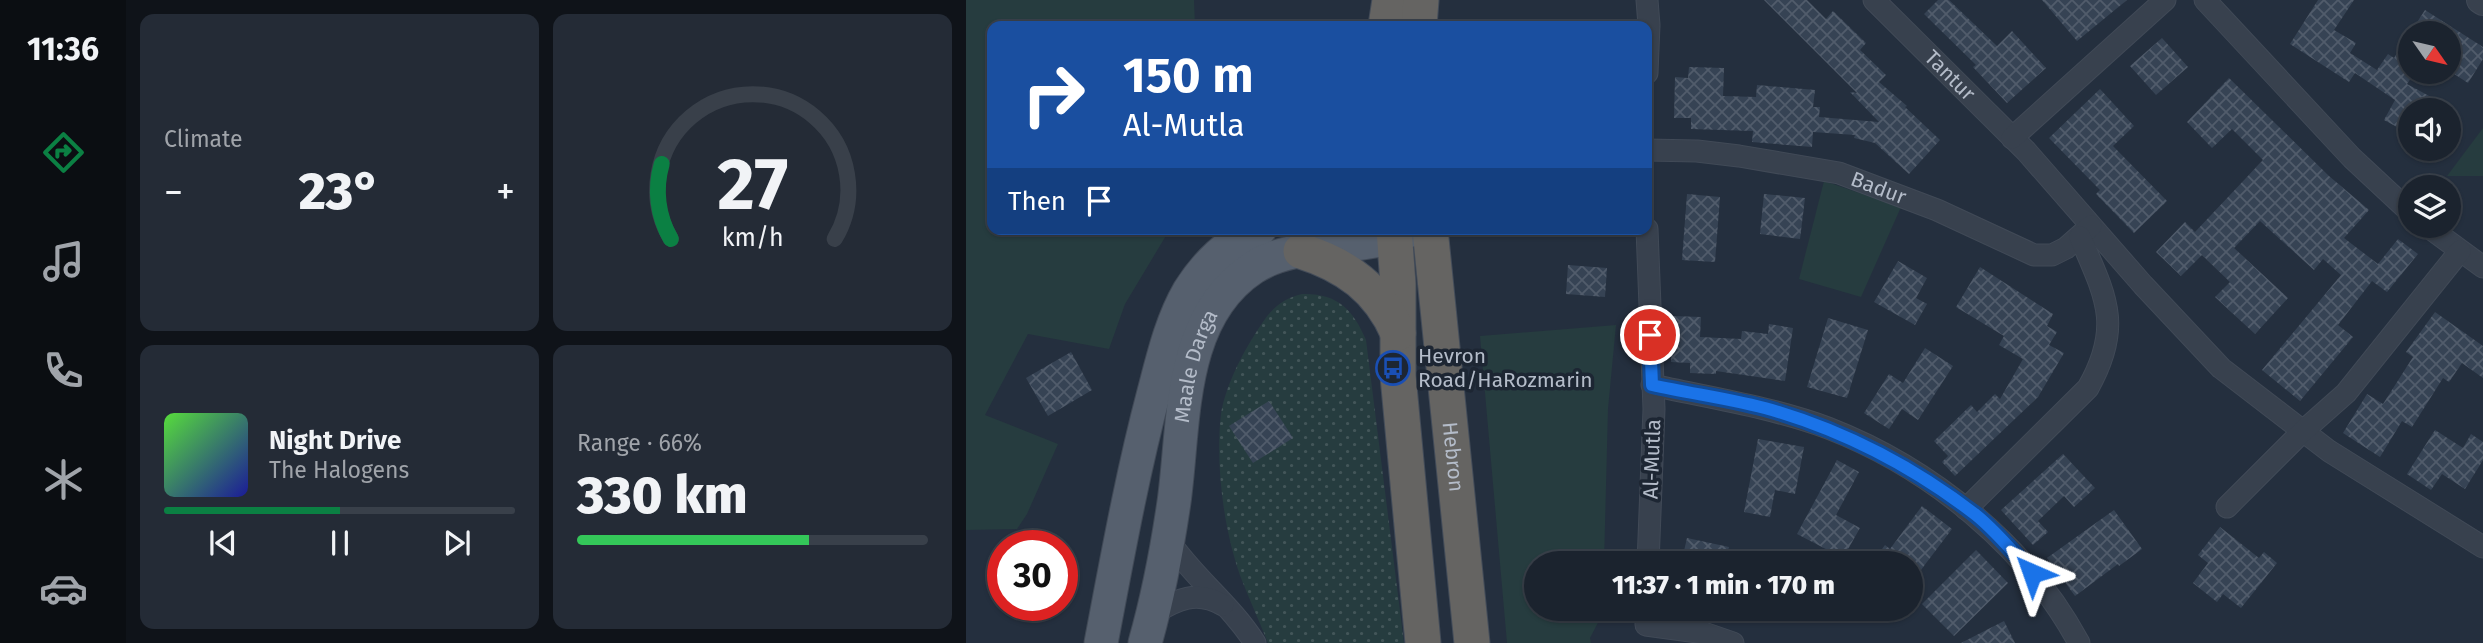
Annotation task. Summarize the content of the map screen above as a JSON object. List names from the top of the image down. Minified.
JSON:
{"streets":{"highway":["Hebron"],"main road":["Maale Darga"],"street":["Tantur","Badur","Al-Mutla"]},"crossings":[["Tantur","Badur"]],"places":{"bus stop":["Hevron Road/HaRozmarin"]},"north":"bottom right","page":{"tabs":"11:36","tile":["Climate",["Range · 66%","330 km"]],"turn":["150 m","Al-Mutla"],"heat":["−","23°","+"],"then":"Then","song":["Night Drive","The Halogens"],"limit":"30","trip":"11:37 · 1 min · 170 m","gauge":["27","km/h"]}}
